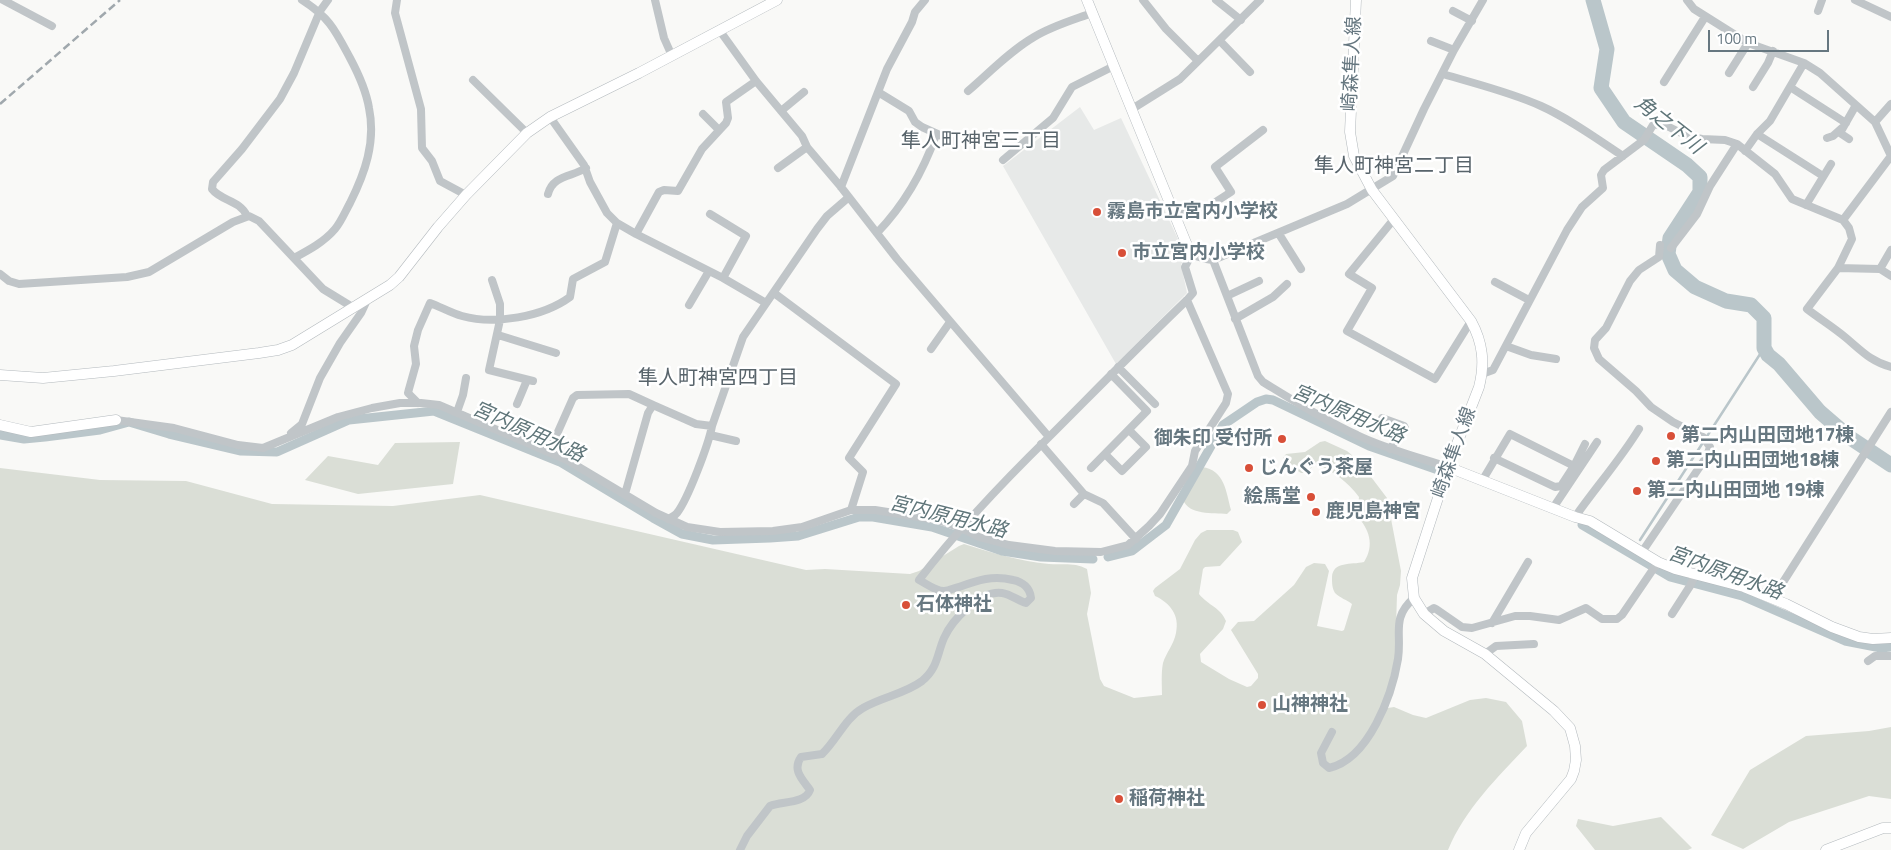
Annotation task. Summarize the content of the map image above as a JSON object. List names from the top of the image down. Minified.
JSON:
{"streets":{"street":["崎森隼人線"]},"districts":["隼人町神宮三丁目","隼人町神宮二丁目","隼人町神宮四丁目"],"water":["角之下川","宮内原用水路"],"places":["霧島市立宮内小学校","市立宮内小学校","第二内山田団地17棟","御朱印 受付所","第二内山田団地18棟","じんぐう茶屋","第二内山田団地 19棟","絵馬堂","鹿児島神宮","石体神社","山神神社","稲荷神社"],"scale_bar":"100 m"}
